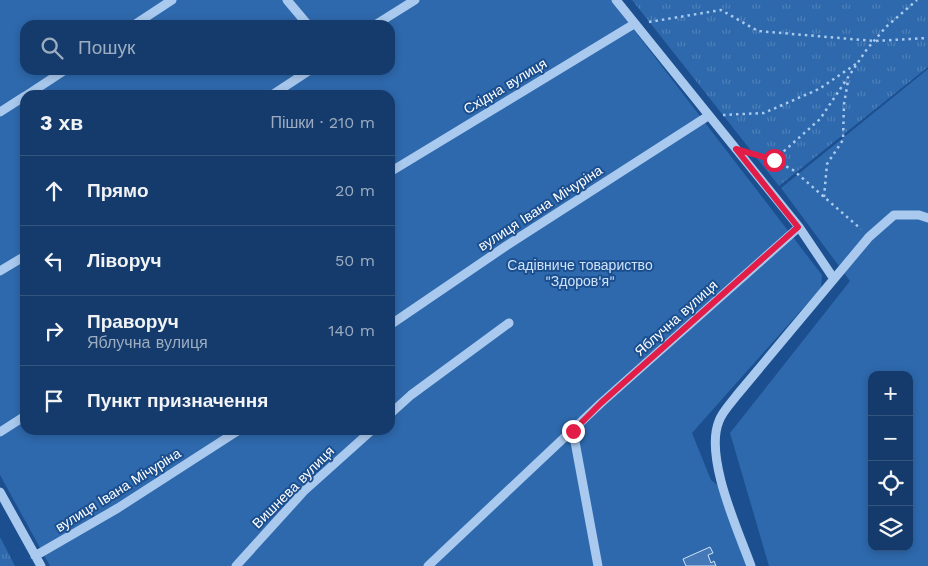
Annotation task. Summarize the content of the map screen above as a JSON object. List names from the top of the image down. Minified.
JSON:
{"streets":{"street":["Східна вулиця","вулиця Івана Мічуріна","Яблучна вулиця","Вишнева вулиця"]},"parks":["Садівниче товариство \"Здоров'я\""],"page":{"search":"Пошук","heading":["3 хв","Пішки · 210 m"],"list":[["Прямо","20 m"],["Ліворуч","50 m"],["Праворуч","Яблучна вулиця","140 m"],"Пункт призначення"],"map_buttons":["+","−"]}}
